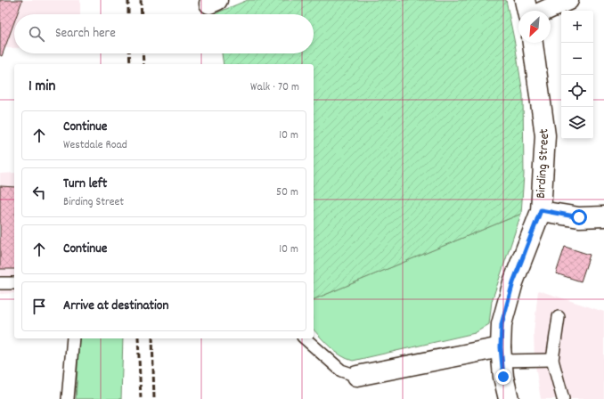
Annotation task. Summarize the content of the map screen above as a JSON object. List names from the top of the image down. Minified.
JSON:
{"streets":{"street":["Birding Street"]},"north":"bottom left","page":{"map_buttons":["+","−"],"search":"Search here","heading":["1 min","Walk · 70 m"],"list":[["Continue","Westdale Road","10 m"],["Turn left","Birding Street","50 m"],["Continue","10 m"],"Arrive at destination"]}}
